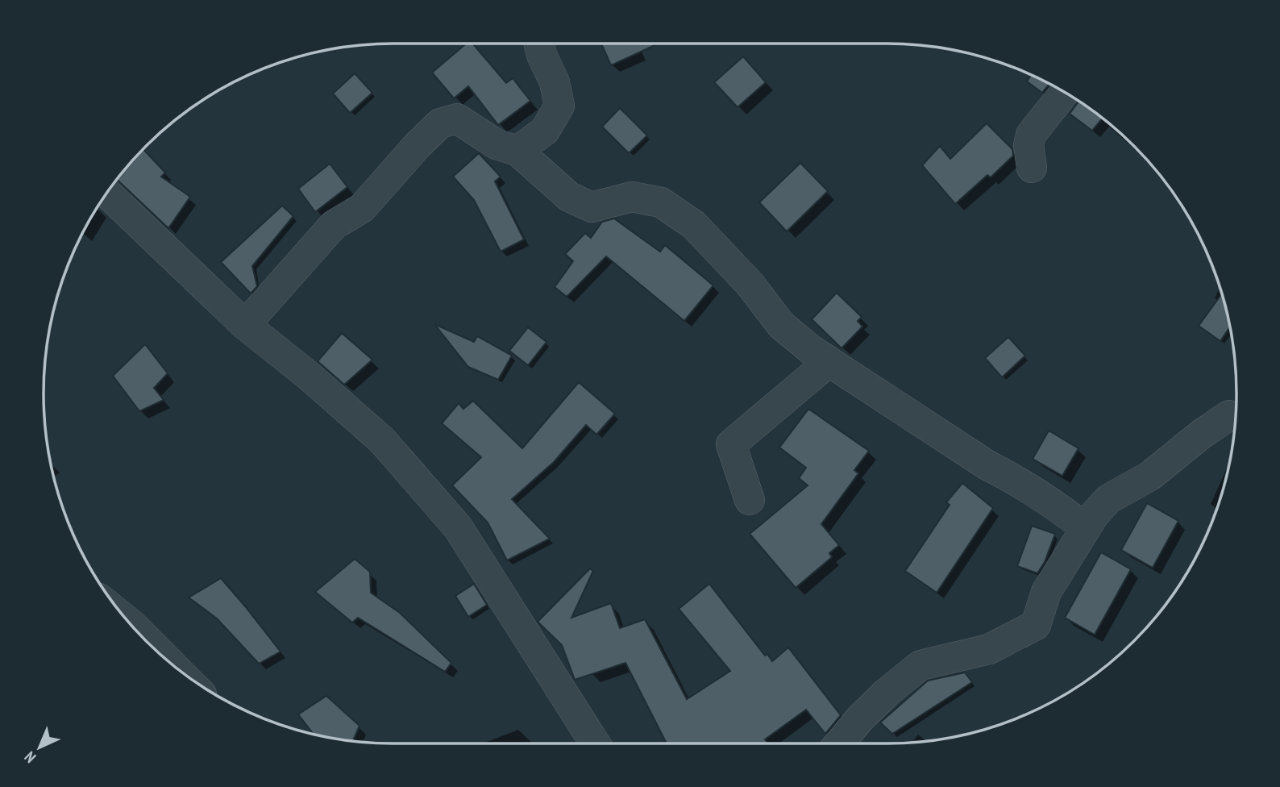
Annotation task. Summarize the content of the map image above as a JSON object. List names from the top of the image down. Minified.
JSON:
{"north":"bottom left"}
